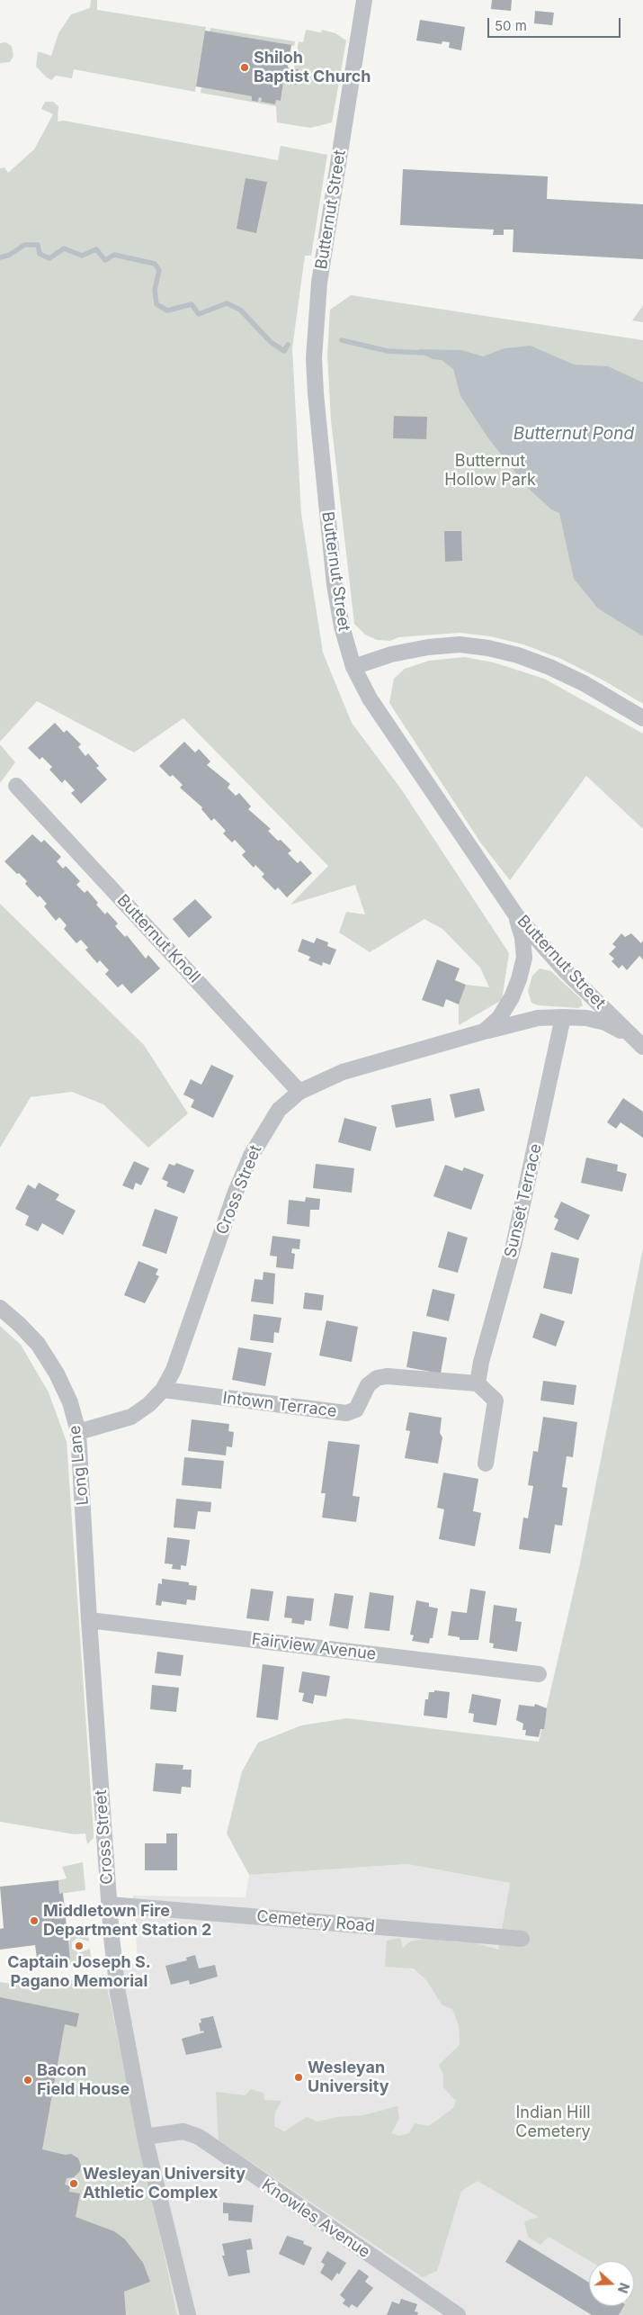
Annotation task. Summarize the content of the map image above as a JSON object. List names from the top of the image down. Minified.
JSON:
{"streets":{"street":["Butternut Street","Butternut Knoll","Cross Street","Sunset Terrace","Intown Terrace","Long Lane","Fairview Avenue","Cemetery Road","Knowles Avenue"]},"crossings":[["Butternut Street","Cross Street"],["Butternut Knoll","Cross Street"],["Cross Street","Sunset Terrace"],["Cross Street","Intown Terrace"],["Cross Street","Long Lane"],["Cross Street","Fairview Avenue"],["Cross Street","Cemetery Road"],["Cross Street","Knowles Avenue"],["Sunset Terrace","Intown Terrace"],["Long Lane","Fairview Avenue"]],"water":["Butternut Pond"],"parks":["Butternut Hollow Park","Indian Hill Cemetery"],"places":["Shiloh Baptist Church","Middletown Fire Department Station 2","Captain Joseph S. Pagano Memorial","Wesleyan University","Bacon Field House","Wesleyan University Athletic Complex"],"scale_bar":"50 m","north":"right"}
